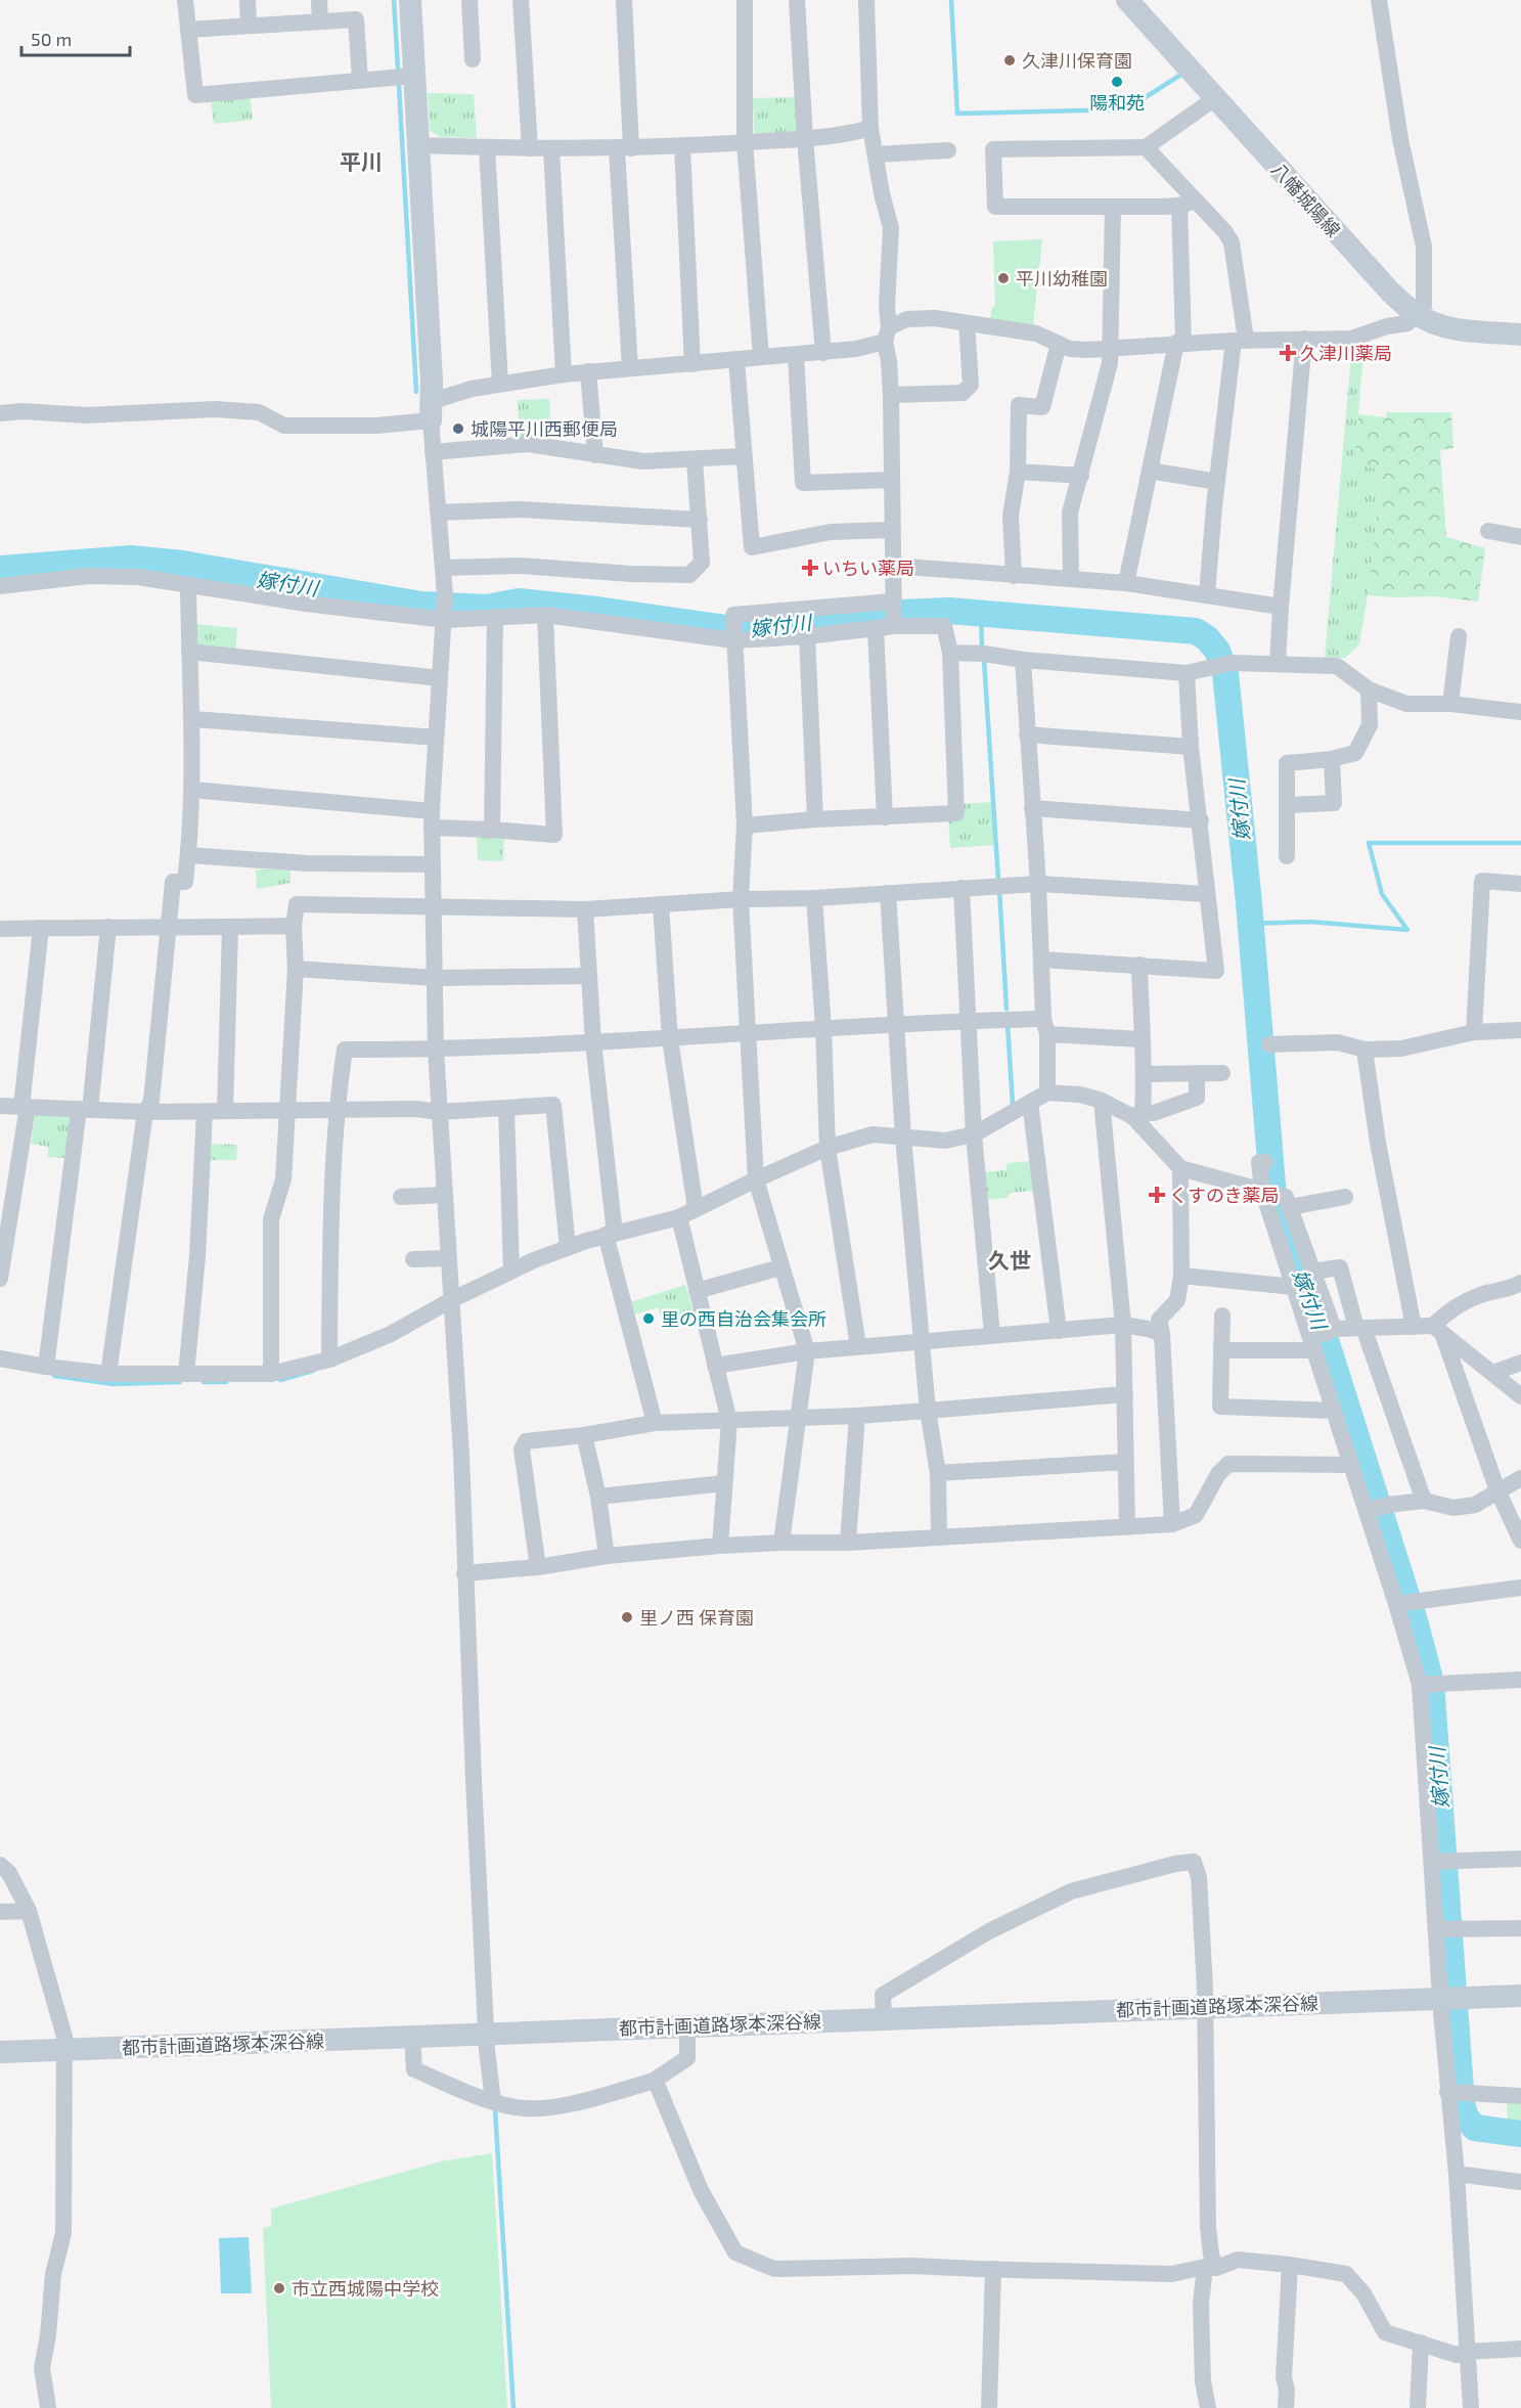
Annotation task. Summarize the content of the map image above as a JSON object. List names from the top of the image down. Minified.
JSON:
{"streets":{"street":["八幡城陽線","都市計画道路塚本深谷線"]},"districts":["平川","久世"],"water":["嫁付川"],"places":{"other":["久津川保育園","陽和苑","平川幼稚園","城陽平川西郵便局","里の西自治会集会所","里ノ西 保育園","市立西城陽中学校"],"health":["久津川薬局","いちい薬局","くすのき薬局"]},"scale_bar":"50 m"}
